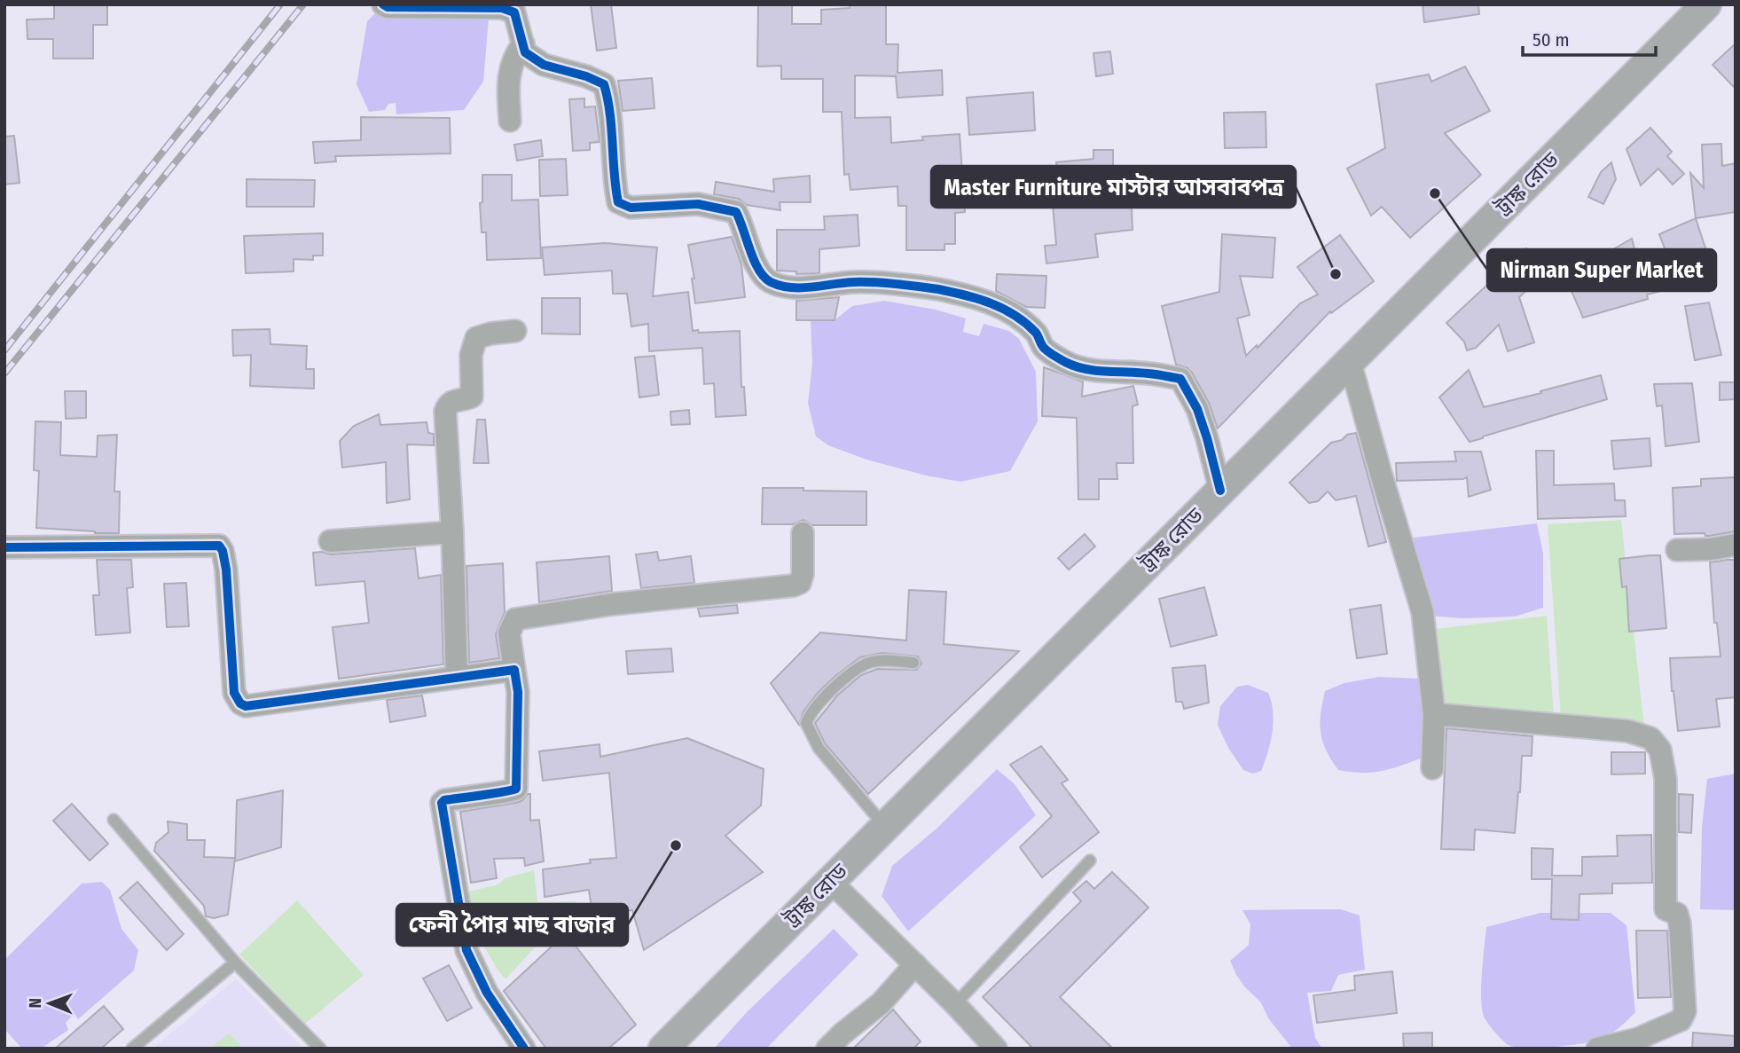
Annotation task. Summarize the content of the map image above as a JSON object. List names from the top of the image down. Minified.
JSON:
{"streets":{"main road":["ট্রাঙ্ক রোড"]},"places":["Nirman Super Market","Master Furniture মাস্টার আসবাবপত্র","ফেনী পৈার মাছ বাজার"],"scale_bar":"50 m","north":"left"}
